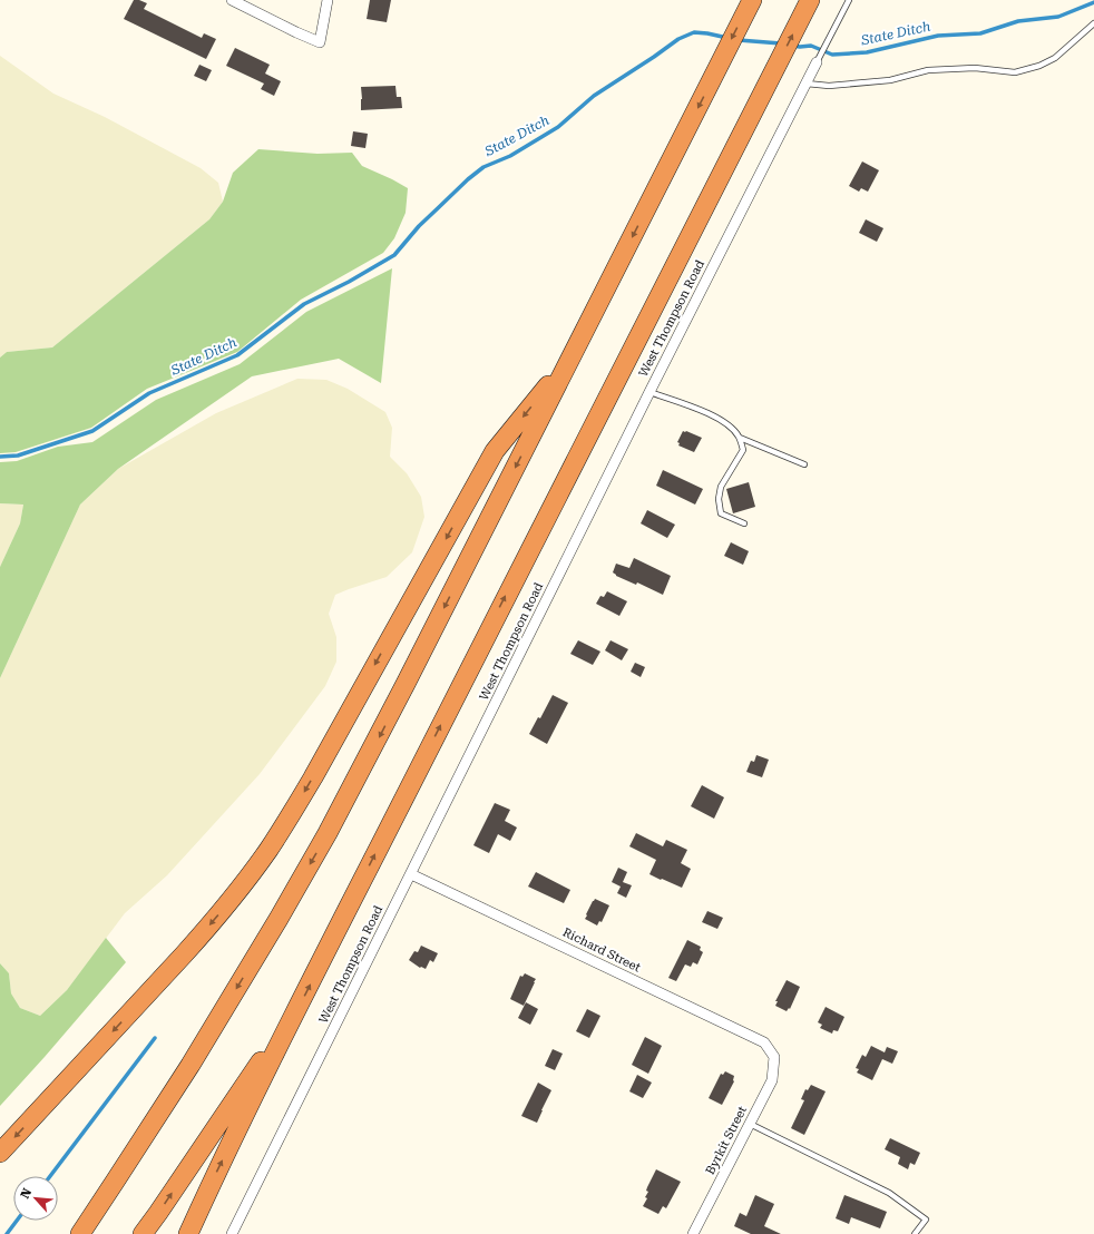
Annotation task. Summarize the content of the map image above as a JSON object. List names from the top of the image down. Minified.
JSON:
{"streets":{"street":["West Thompson Road","Richard Street","Byrkit Street"]},"crossings":[["West Thompson Road","Richard Street"],["Richard Street","Byrkit Street"]],"water":["State Ditch"],"north":"top left"}
